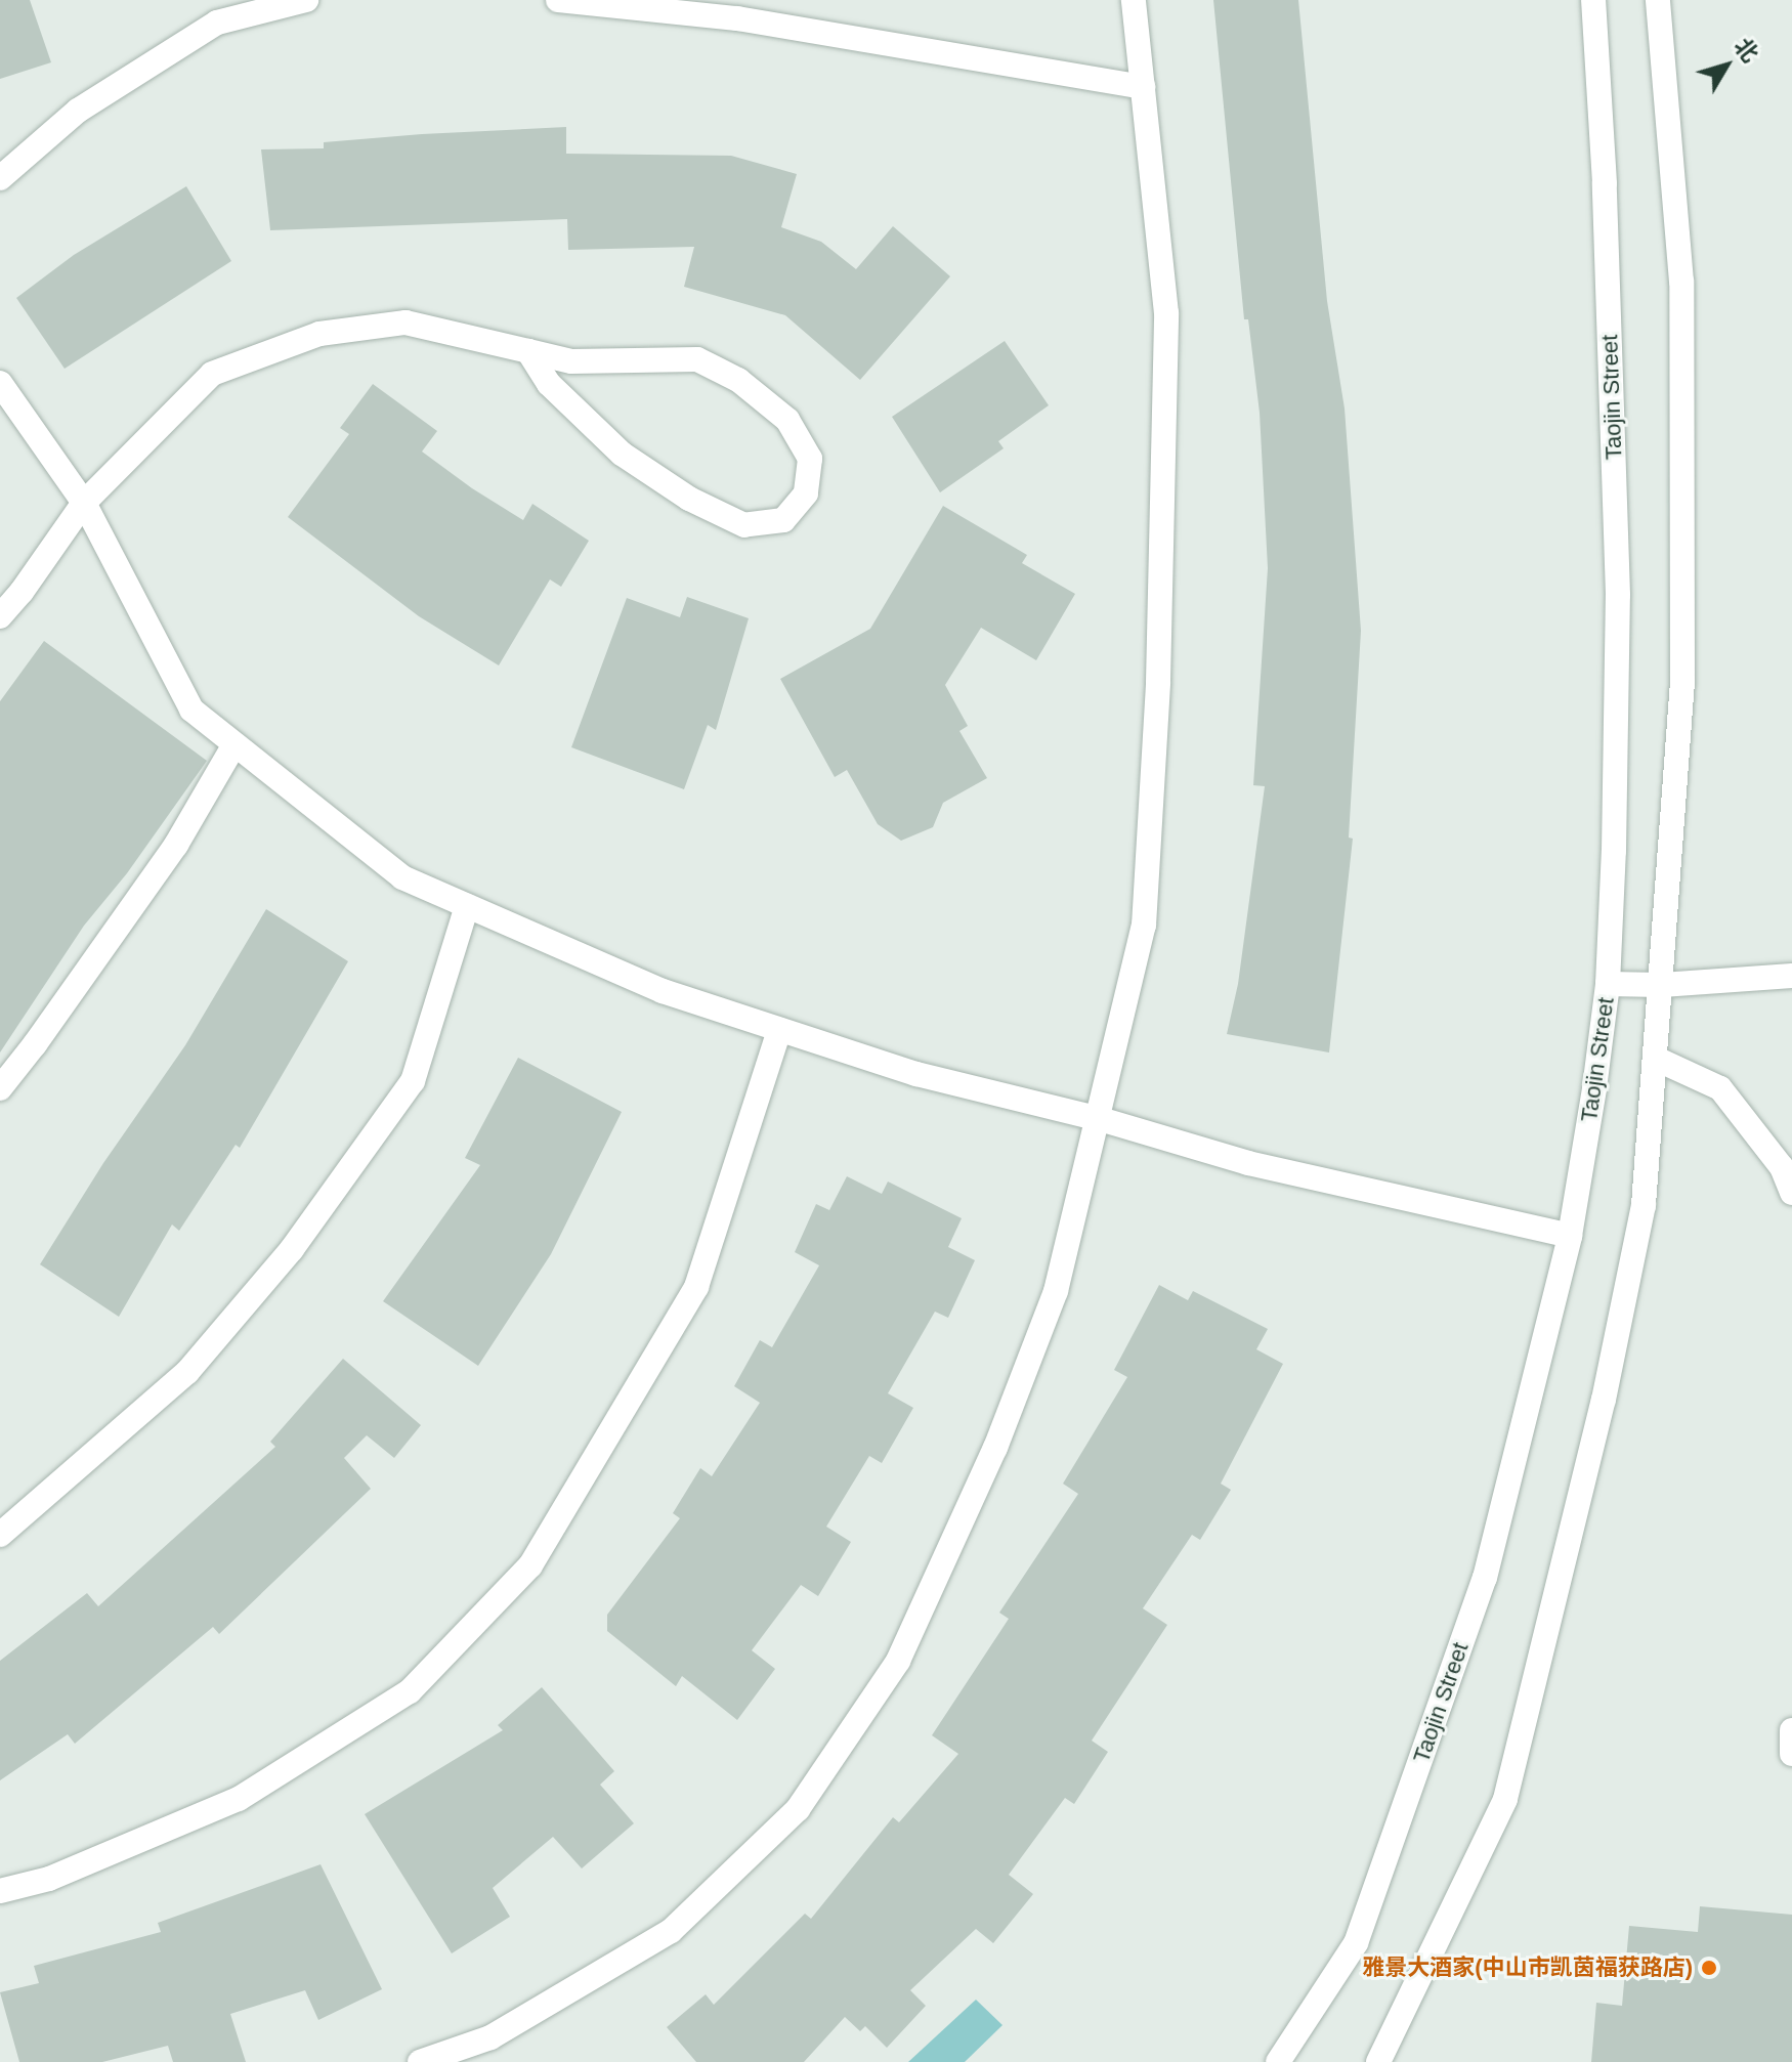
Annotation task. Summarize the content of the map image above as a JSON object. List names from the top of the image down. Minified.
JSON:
{"streets":{"street":["Taojin Street"]},"places":["雅景大酒家(中山市凯茵福获路店)"],"north":"top right"}
